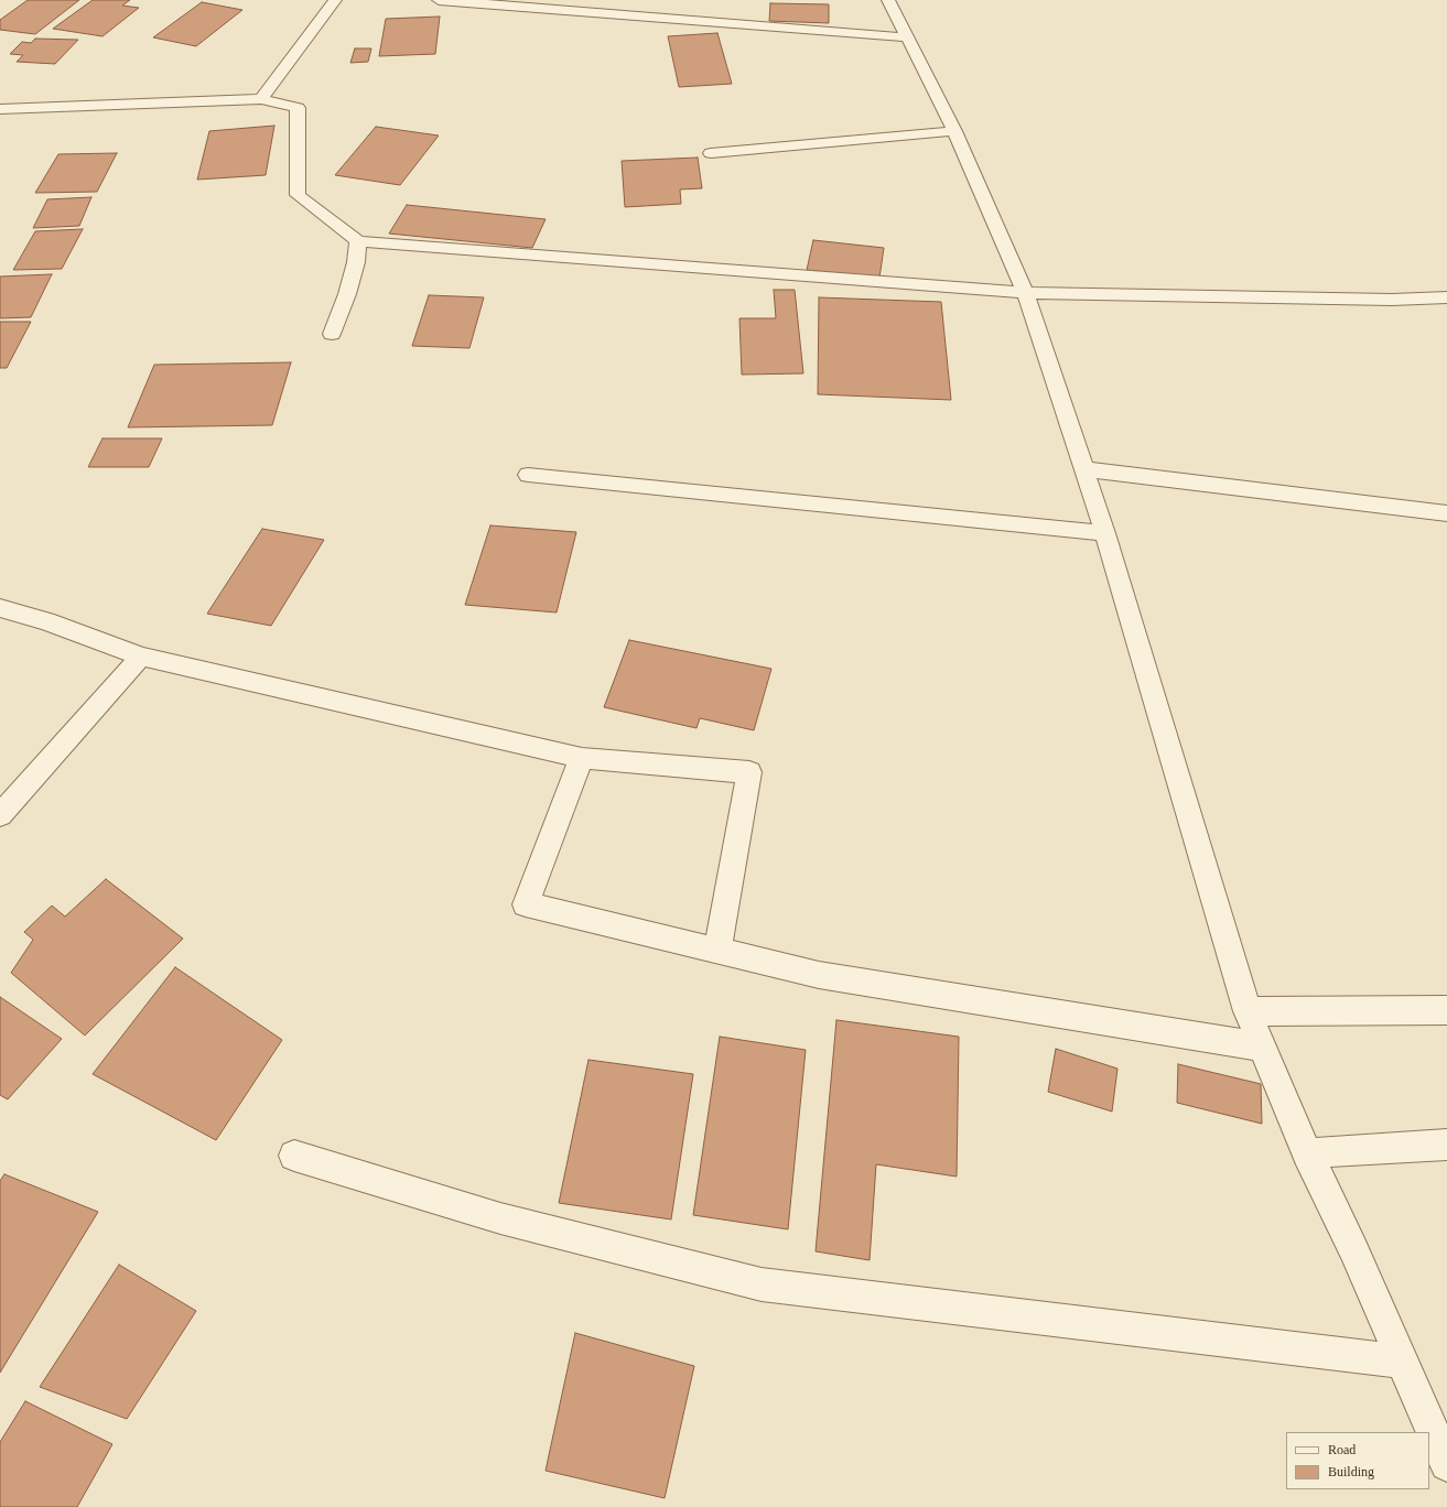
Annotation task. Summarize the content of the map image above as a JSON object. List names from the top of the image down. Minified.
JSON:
{"legend":["Road","Building"]}
